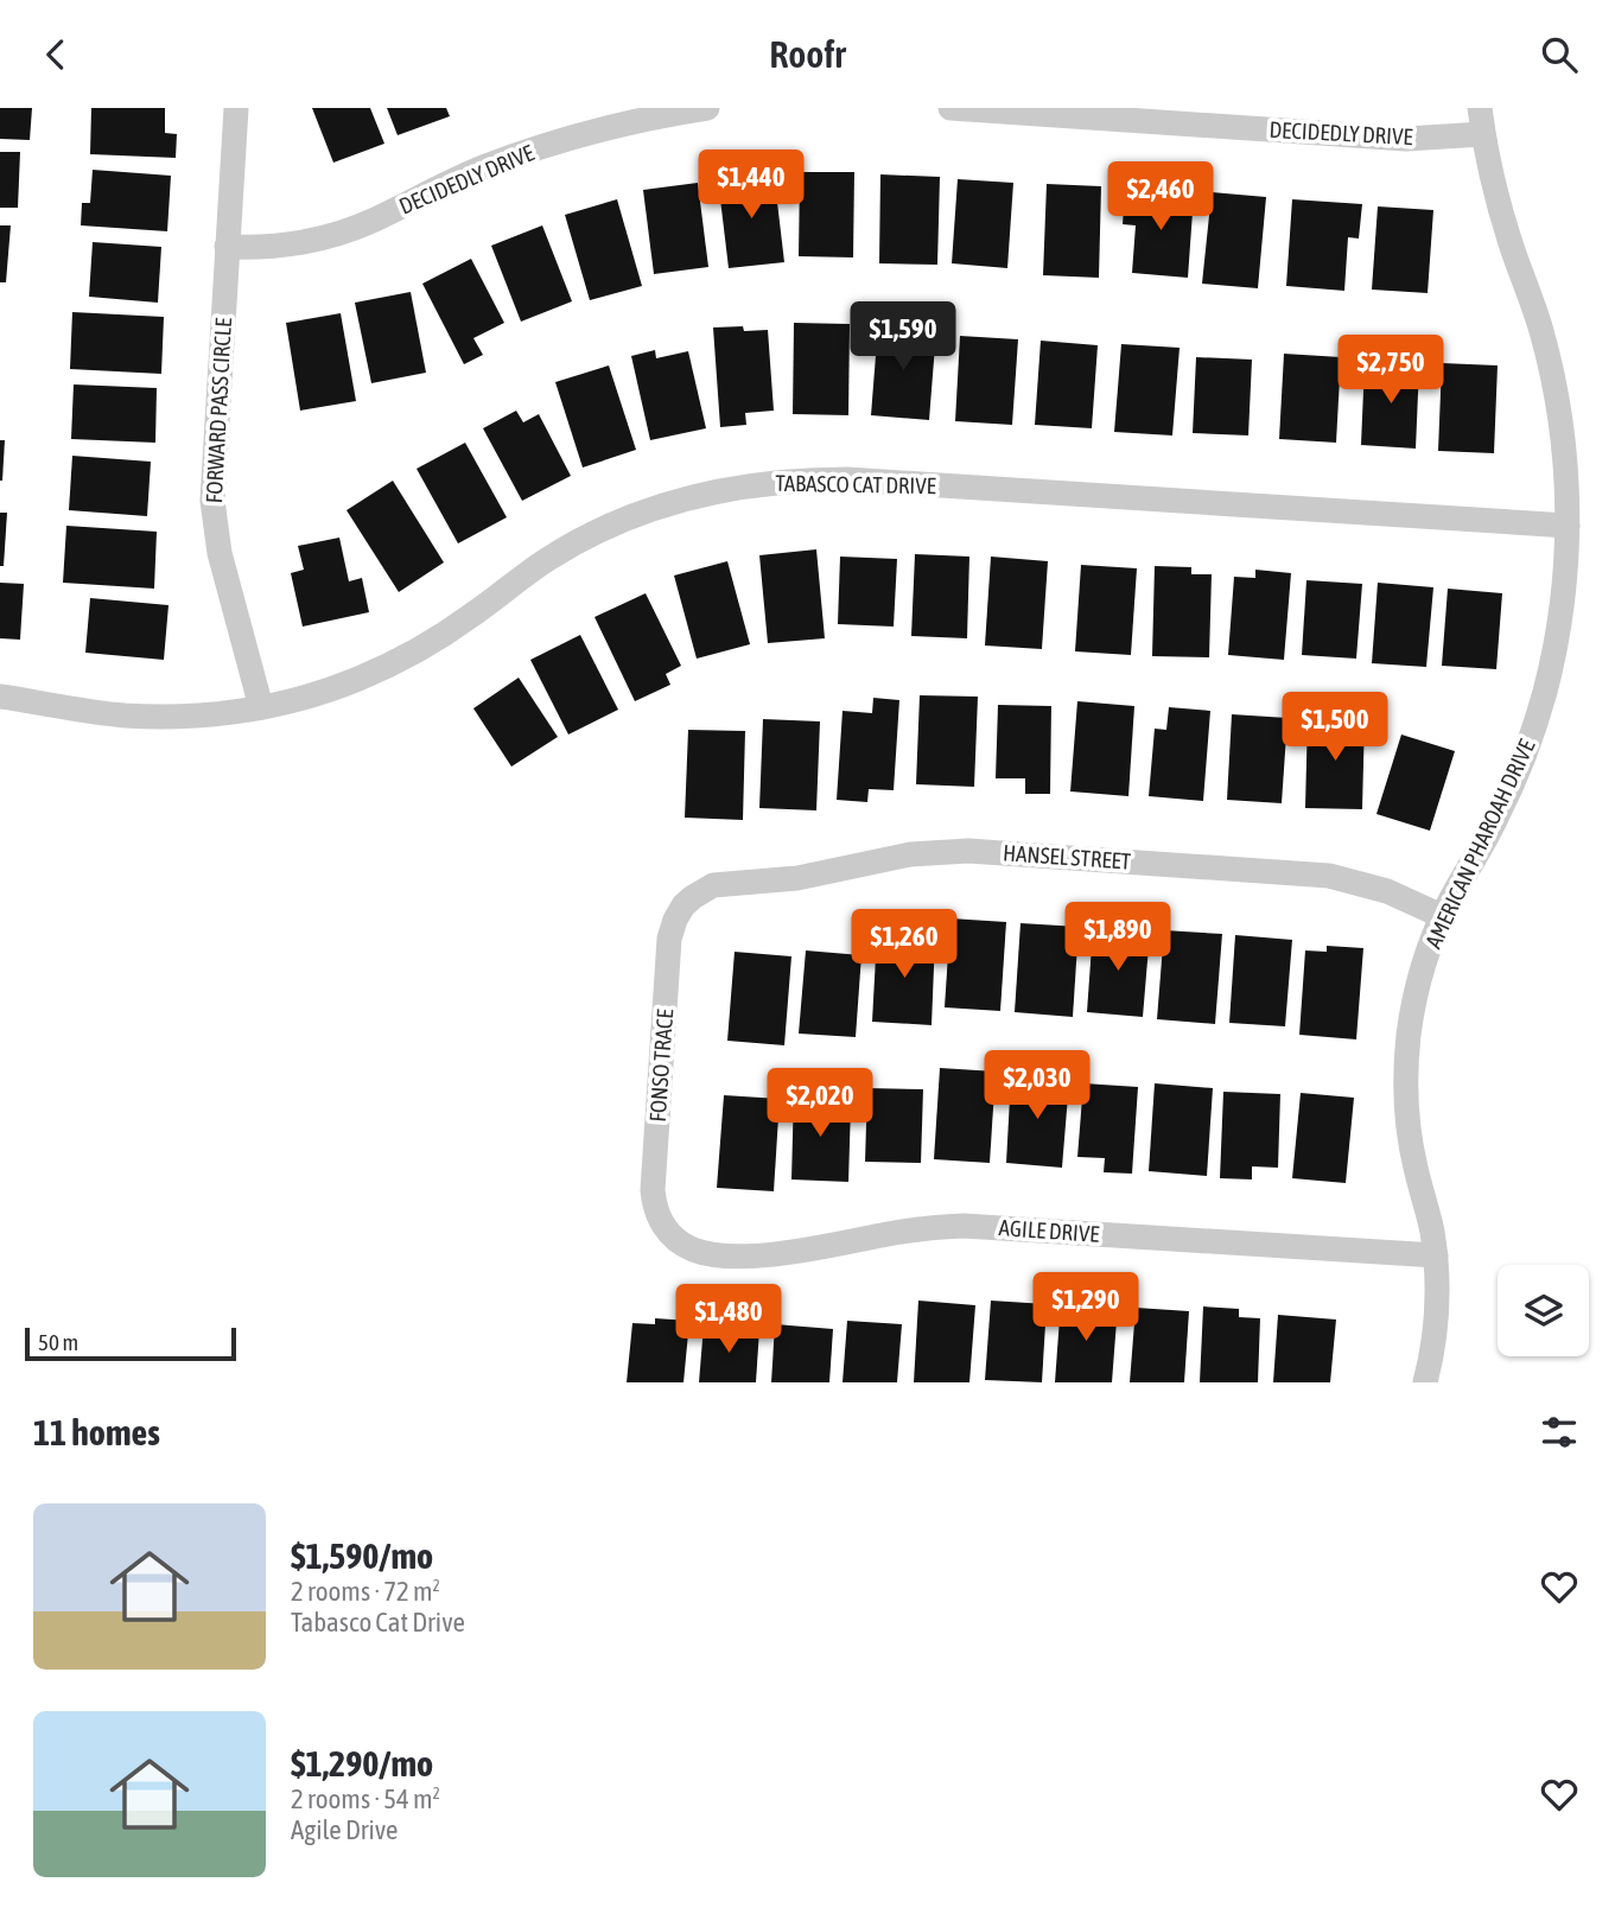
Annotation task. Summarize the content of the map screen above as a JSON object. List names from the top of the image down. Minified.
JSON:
{"streets":{"street":["DECIDEDLY DRIVE","FORWARD PASS CIRCLE","TABASCO CAT DRIVE","AMERICAN PHAROAH DRIVE","HANSEL STREET","FONSO TRACE","AGILE DRIVE"]},"crossings":[["DECIDEDLY DRIVE","FORWARD PASS CIRCLE"],["DECIDEDLY DRIVE","AMERICAN PHAROAH DRIVE"],["FORWARD PASS CIRCLE","TABASCO CAT DRIVE"],["TABASCO CAT DRIVE","AMERICAN PHAROAH DRIVE"],["AMERICAN PHAROAH DRIVE","HANSEL STREET"],["AMERICAN PHAROAH DRIVE","AGILE DRIVE"],["HANSEL STREET","FONSO TRACE"],["FONSO TRACE","AGILE DRIVE"]],"scale_bar":"50 m","page":{"header":"Roofr","price":["$1,440","$2,460","$1,590","$2,750","$1,500","$1,890","$1,260","$2,030","$2,020","$1,290","$1,480"],"scale":"50 m","heading":"11 homes","list":[{"name":"$1,590/mo","note":"2 rooms · 72 m² · Tabasco Cat Drive"},{"name":"$1,290/mo","note":"2 rooms · 54 m² · Agile Drive"}]}}
